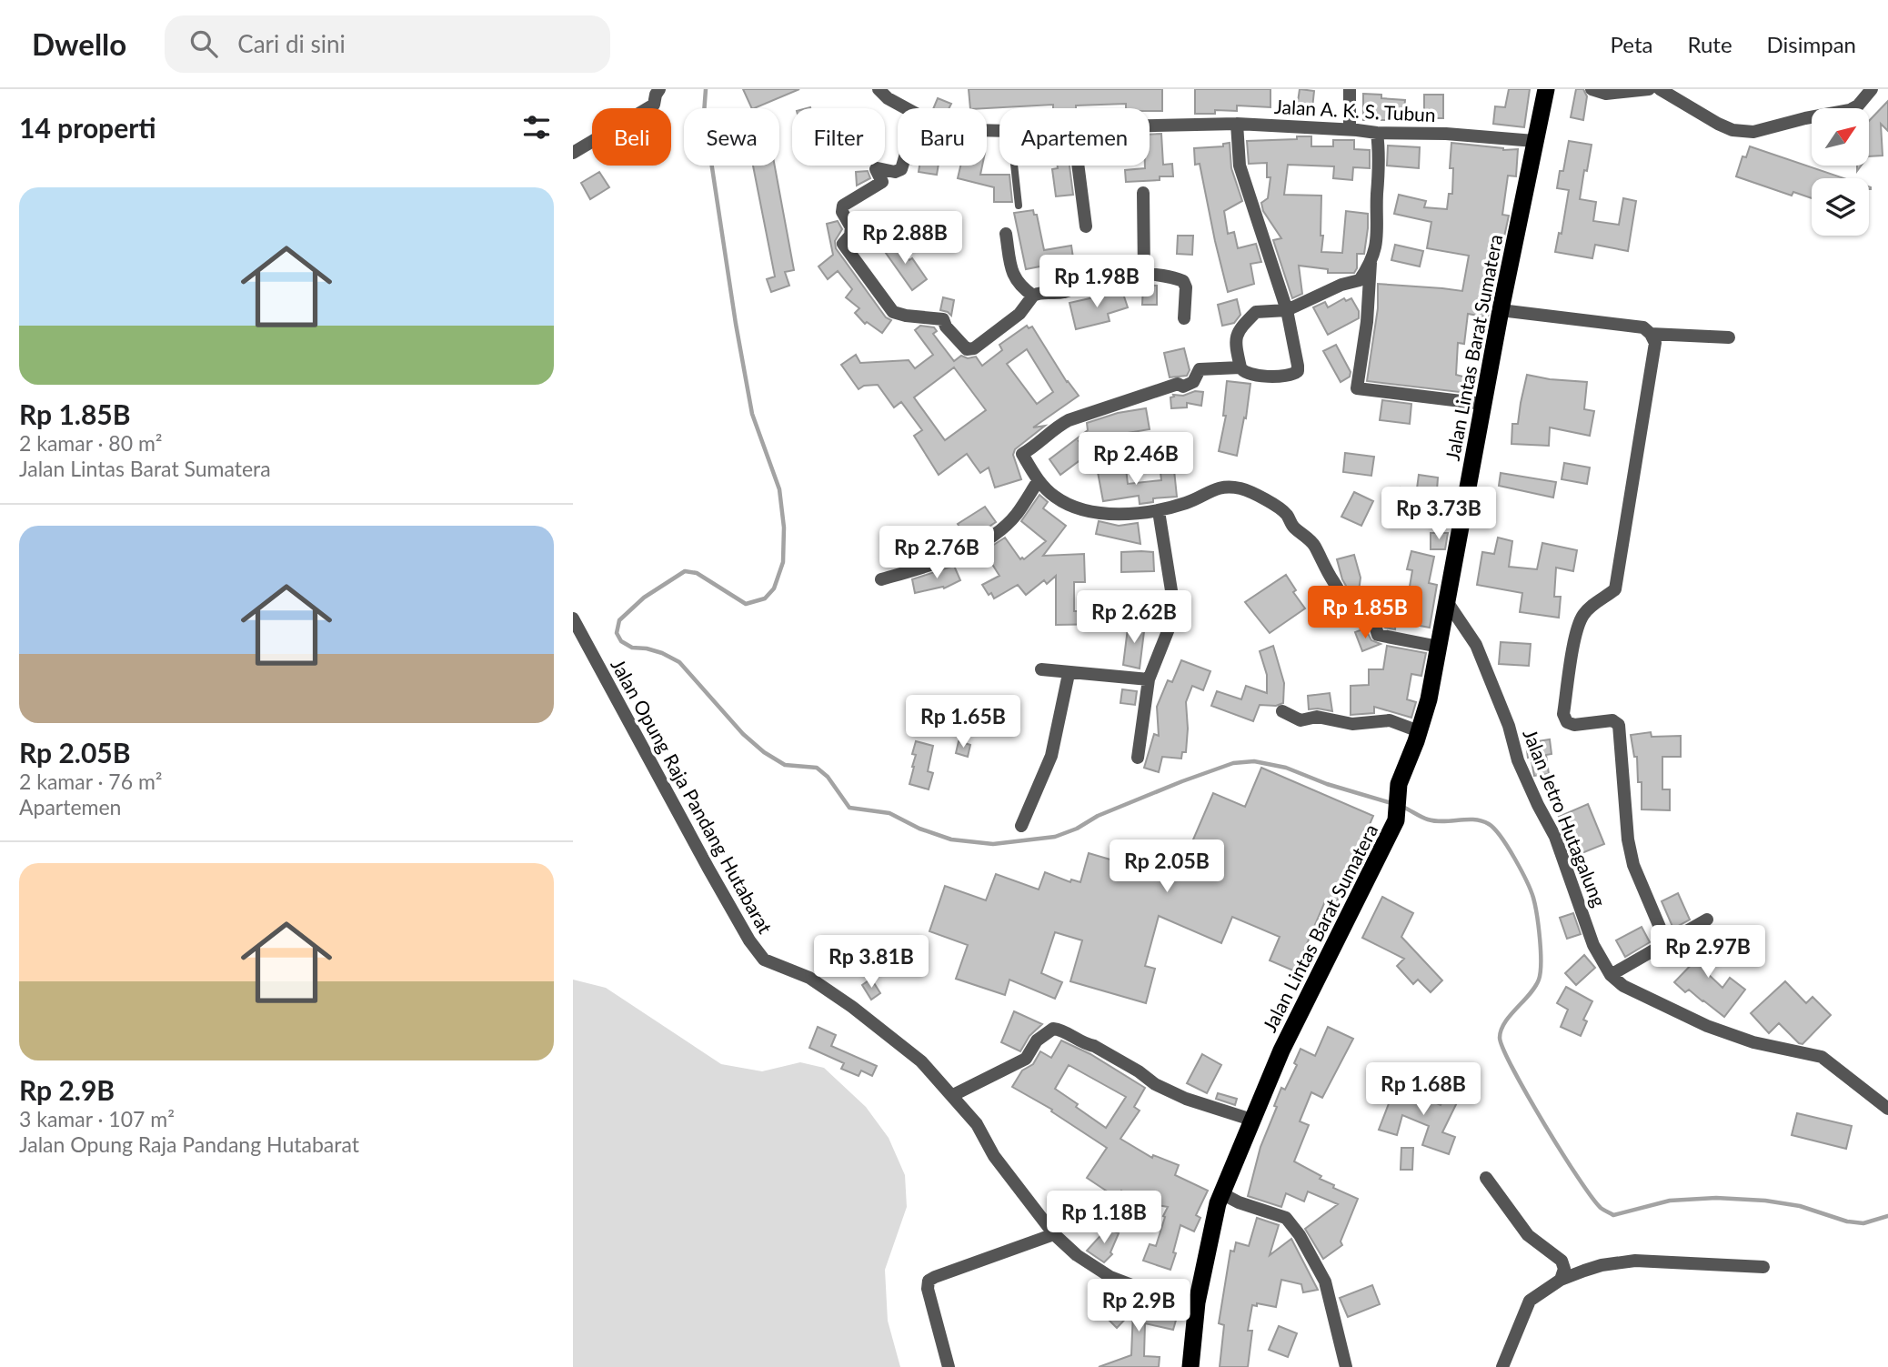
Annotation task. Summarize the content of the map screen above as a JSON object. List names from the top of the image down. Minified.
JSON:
{"streets":{"highway":["Jalan Lintas Barat Sumatera"],"street":["Jalan A. K. S. Tubun","Jalan Opung Raja Pandang Hutabarat","Jalan Jetro Hutagalung"]},"crossings":[["Jalan A. K. S. Tubun","Jalan Lintas Barat Sumatera"],["Jalan Lintas Barat Sumatera","Jalan Opung Raja Pandang Hutabarat"],["Jalan Lintas Barat Sumatera","Jalan Jetro Hutagalung"]],"north":"top right","page":{"header":"Dwello","search":"Cari di sini","nav":["Peta","Rute","Disimpan"],"heading":"14 properti","chip":["Beli","Sewa","Filter","Baru","Apartemen"],"list":[{"name":"Rp 1.85B","note":"2 kamar · 80 m² · Jalan Lintas Barat Sumatera"},{"name":"Rp 2.05B","note":"2 kamar · 76 m² · Apartemen"},{"name":"Rp 2.9B","note":"3 kamar · 107 m² · Jalan Opung Raja Pandang Hutabarat"}],"price":["Rp 2.88B","Rp 1.98B","Rp 2.46B","Rp 3.73B","Rp 2.76B","Rp 1.85B","Rp 2.62B","Rp 1.65B","Rp 2.05B","Rp 2.97B","Rp 3.81B","Rp 1.68B","Rp 1.18B","Rp 2.9B"]}}
